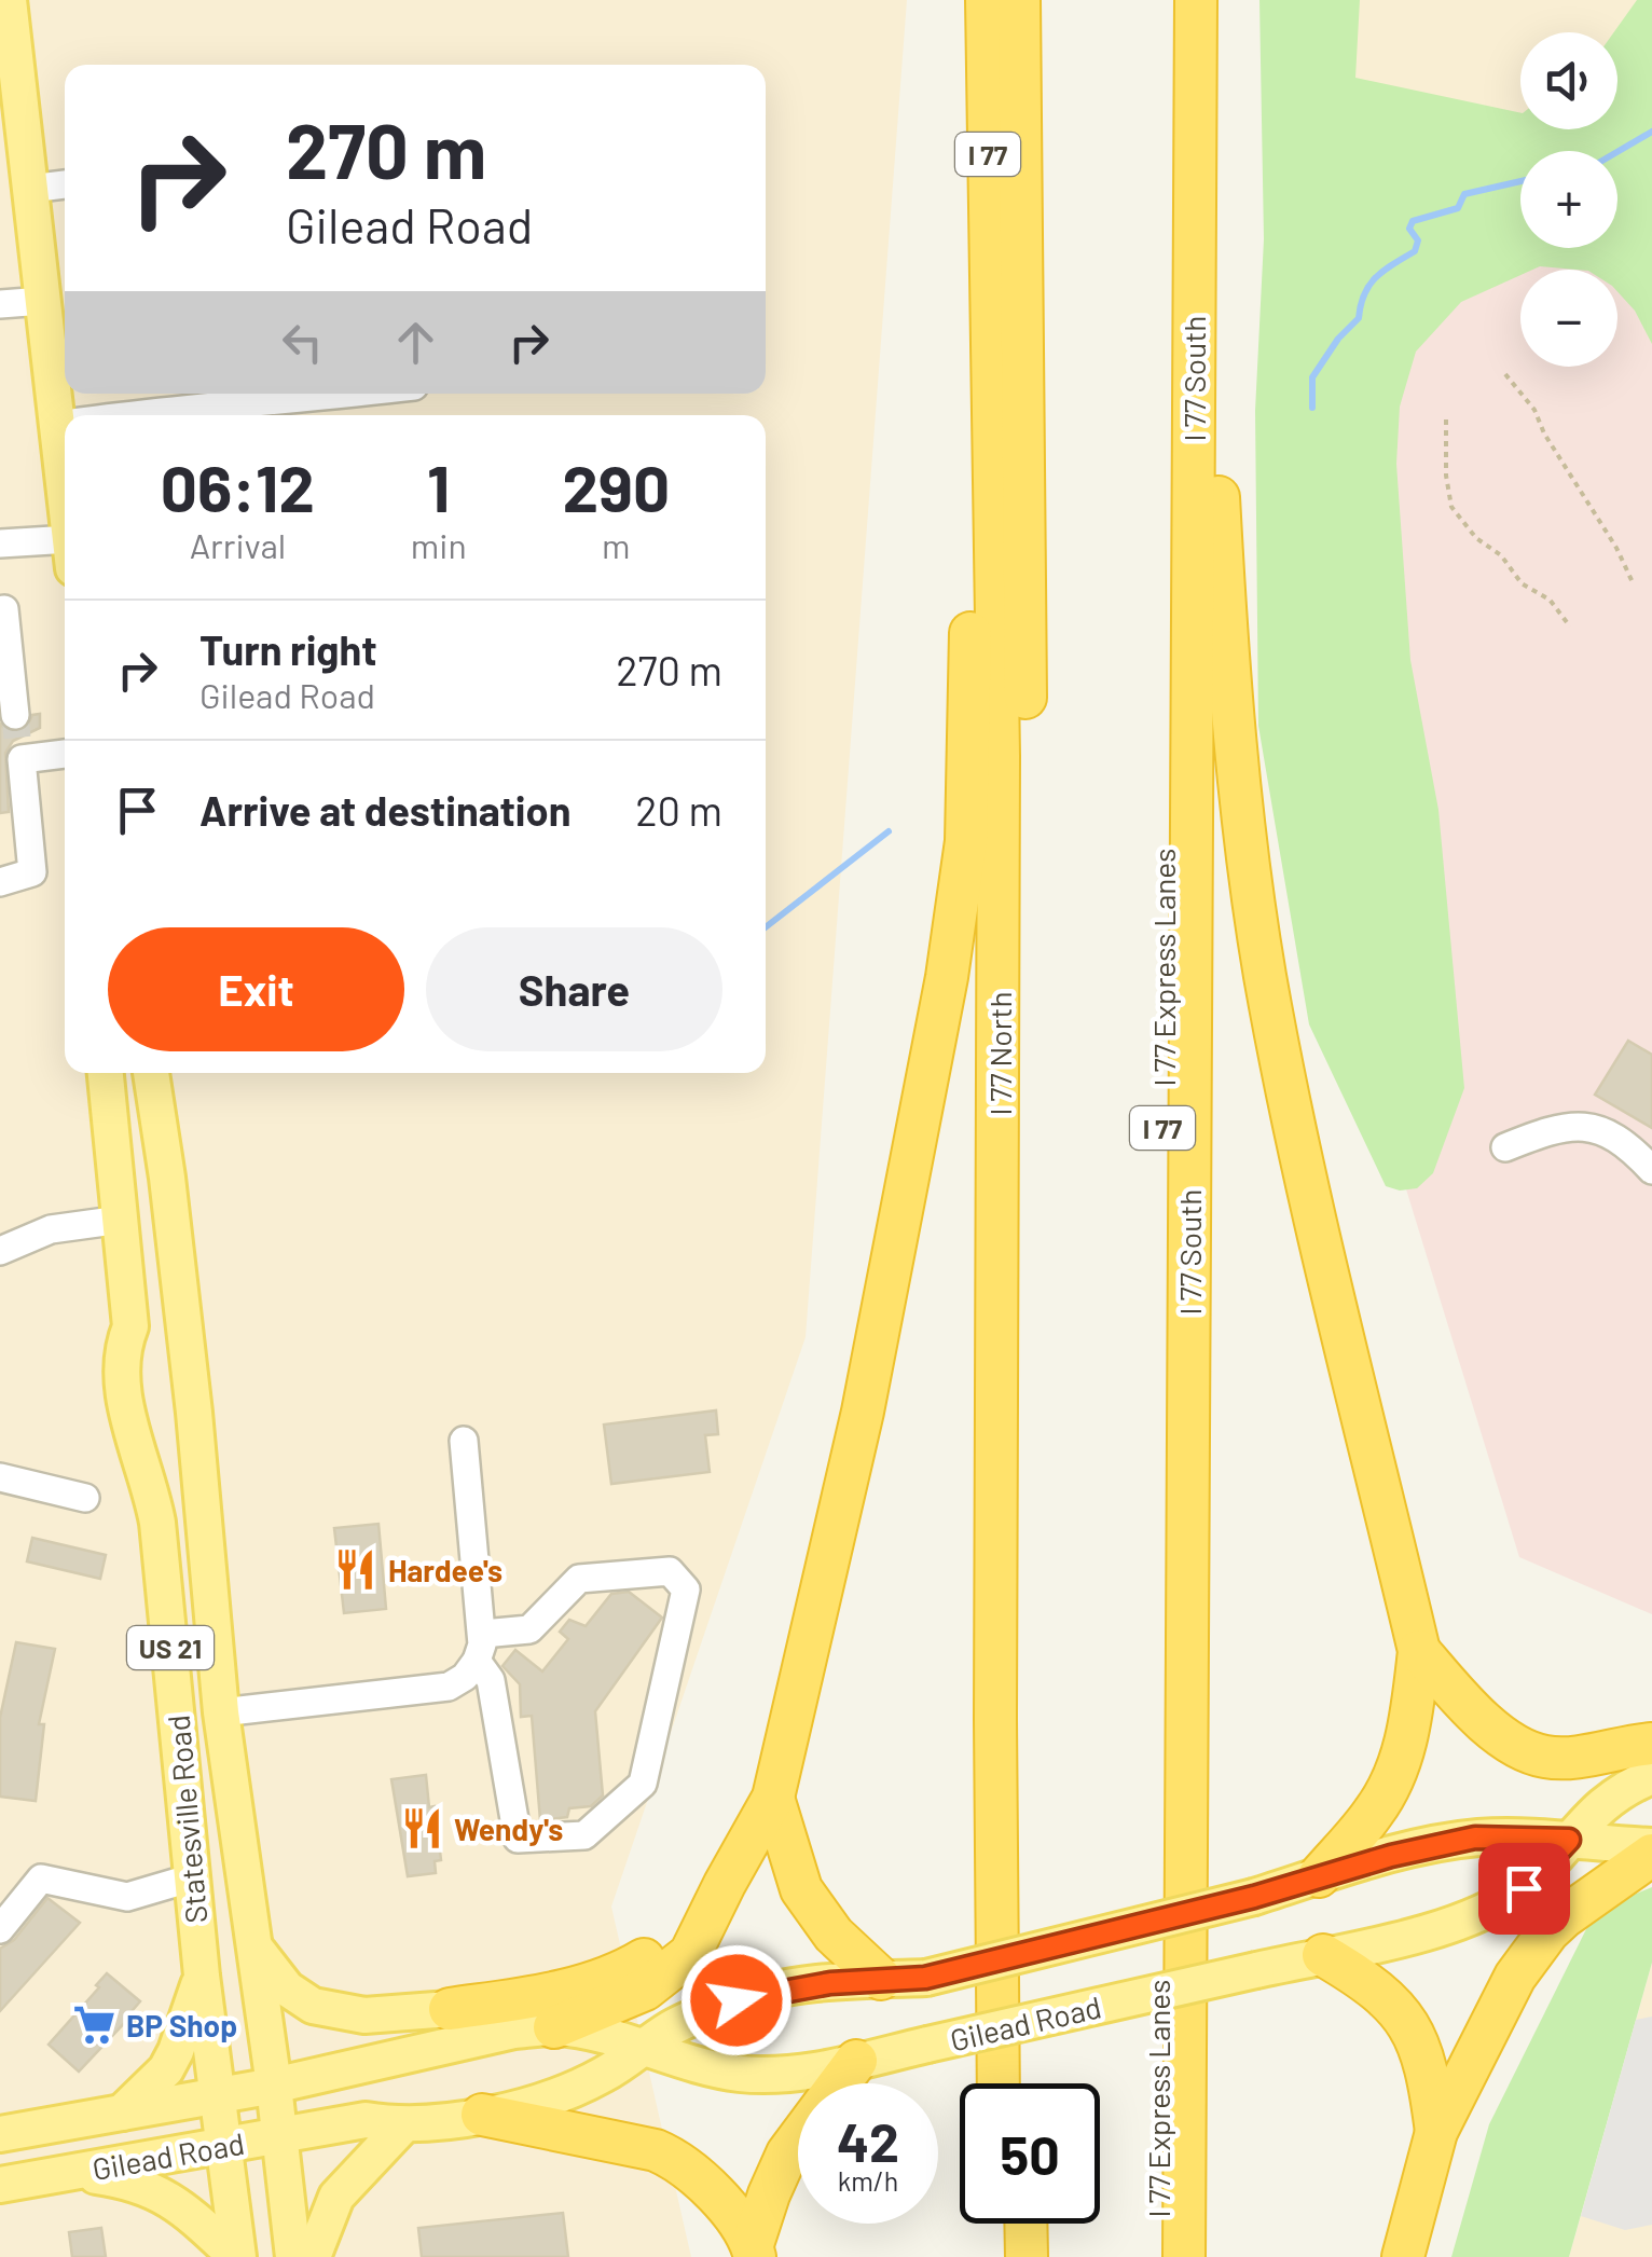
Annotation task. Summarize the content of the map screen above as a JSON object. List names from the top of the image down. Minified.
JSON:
{"streets":{"highway":["I 77","I 77 South","I 77 Express Lanes","I 77 North"],"main road":["US 21","Statesville Road","Gilead Road"]},"crossings":[["I 77","I 77 South"],["Statesville Road","Gilead Road"]],"places":{"restaurant":["Hardee's","Wendy's"],"supermarket":["BP Shop"]},"page":{"map_buttons":["+","−"],"turn":["270 m","Gilead Road"],"eta":["06:12","Arrival","1","min","290","m"],"list":[{"name":"Turn right","note":"Gilead Road","value":"270 m"},{"name":"Arrive at destination","value":"20 m"}],"buttons":["Exit","Share"],"speed":"42 km/h","limit":"50"}}
